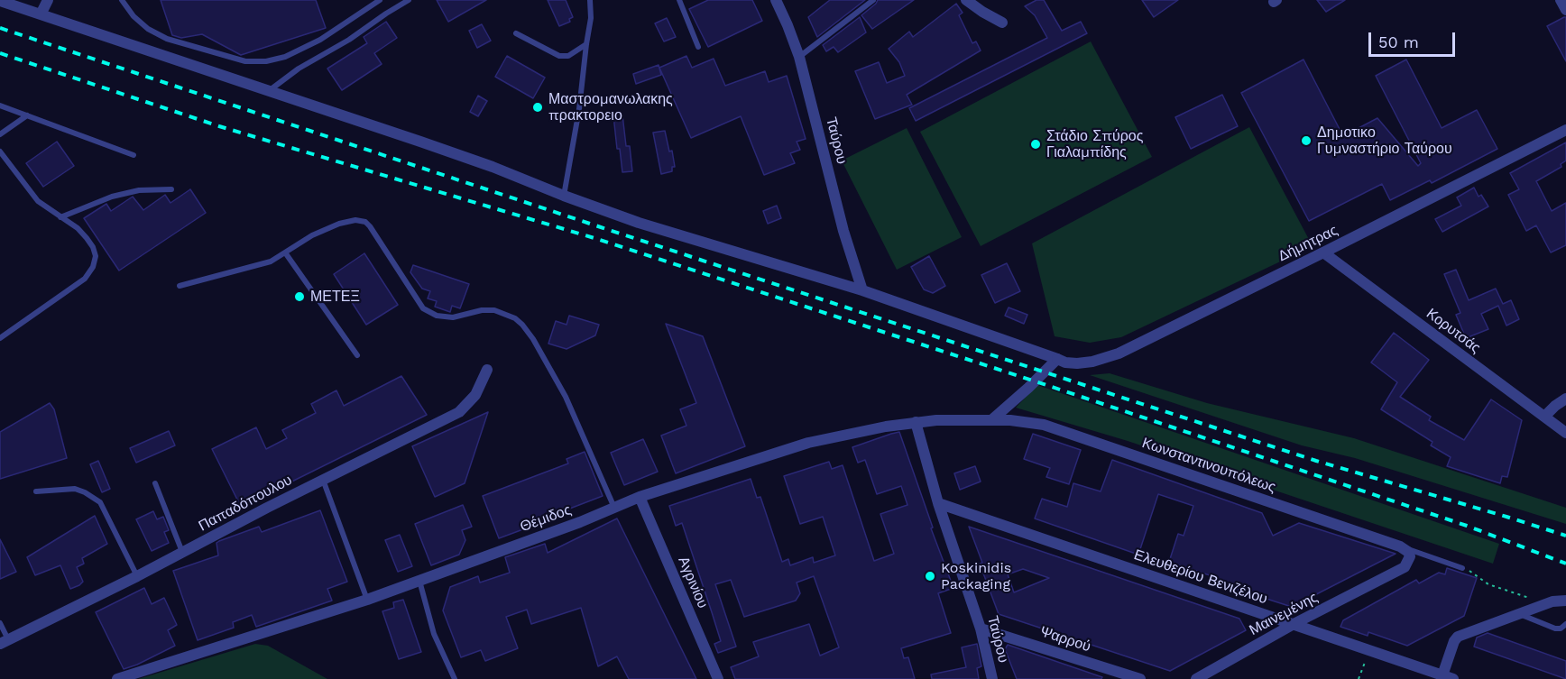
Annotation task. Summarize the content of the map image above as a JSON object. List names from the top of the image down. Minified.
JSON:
{"streets":{"street":["Ταύρου","Δήμητρας","Κορυτσάς","Κωνσταντινουπόλεως","Παπαδόπουλου","Θέμιδος","Ελευθερίου Βενιζέλου","Αγρινίου","Μαινεμένης","Ψαρρού"]},"crossings":[["Ταύρου","Δήμητρας"],["Ταύρου","Θέμιδος"],["Ταύρου","Ελευθερίου Βενιζέλου"],["Ταύρου","Ψαρρού"],["Δήμητρας","Κορυτσάς"],["Κωνσταντινουπόλεως","Θέμιδος"],["Κωνσταντινουπόλεως","Μαινεμένης"],["Θέμιδος","Αγρινίου"],["Ελευθερίου Βενιζέλου","Μαινεμένης"]],"places":["Μαστρομανωλακης πρακτορειο","Δημοτικο Γυμναστήριο Ταύρου","Στάδιο Σπύρος Γιαλαμπίδης","ΜΕΤΕΞ","Koskinidis Packaging"],"scale_bar":"50 m"}
